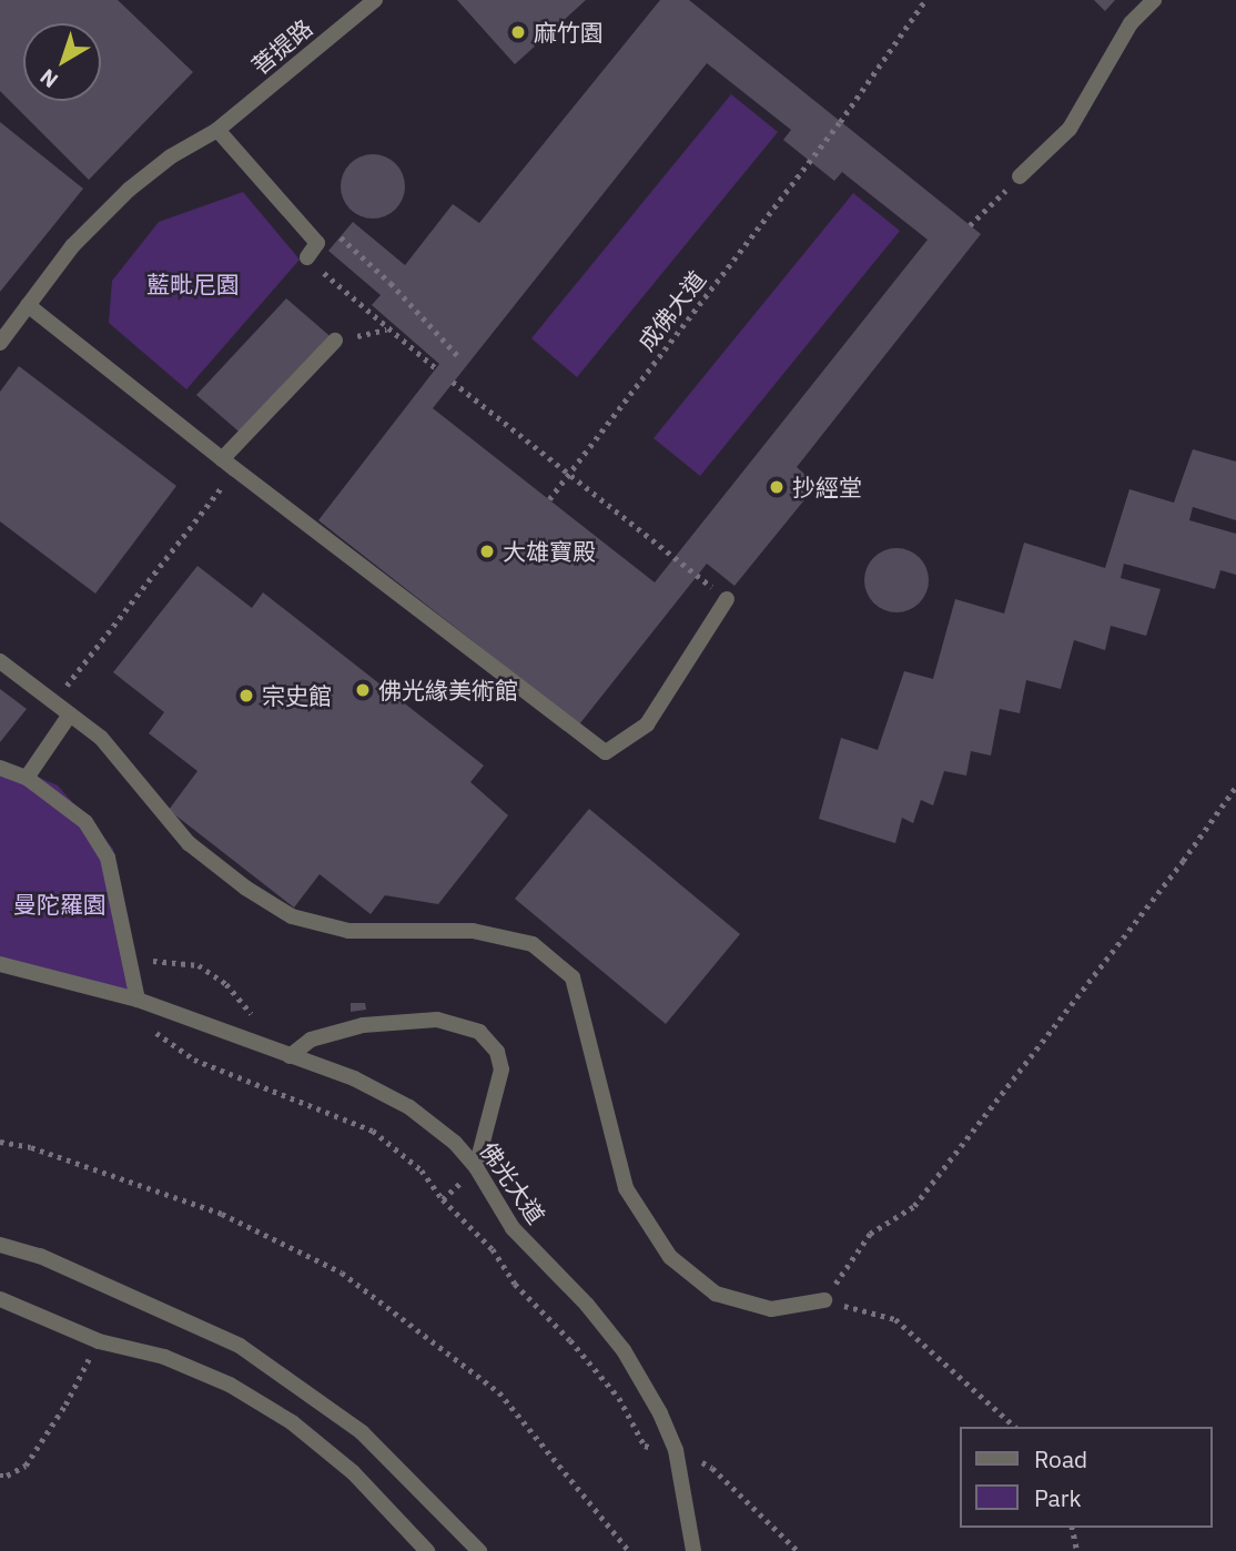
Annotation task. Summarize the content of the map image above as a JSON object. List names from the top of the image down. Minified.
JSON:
{"streets":{"street":["菩提路","佛光大道"],"path":["成佛大道"]},"parks":["藍毗尼園","曼陀羅園"],"places":["麻竹園","抄經堂","大雄寶殿","佛光緣美術館","宗史館"],"legend":["Road","Park"],"north":"bottom left"}
